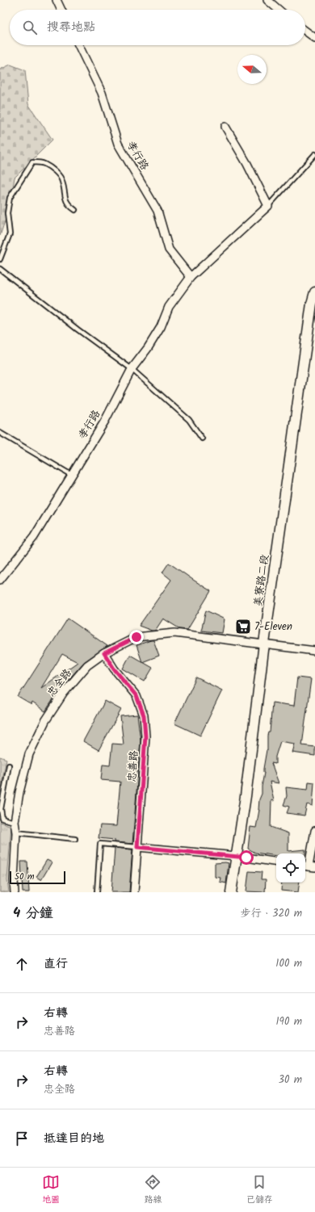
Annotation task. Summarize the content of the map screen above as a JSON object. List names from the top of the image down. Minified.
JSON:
{"streets":{"street":["孝行路","美寮路二段","忠全路","忠善路"]},"crossings":[["美寮路二段","忠全路"],["忠全路","忠善路"]],"places":{"supermarket":["7-Eleven"]},"scale_bar":"50 m","north":"left","page":{"search":"搜尋地點","scale":"50 m","heading":["4 分鐘","步行 · 320 m"],"list":[["直行","100 m"],["右轉","忠善路","190 m"],["右轉","忠全路","30 m"],"抵達目的地"],"nav":["地圖","路線","已儲存"]}}
